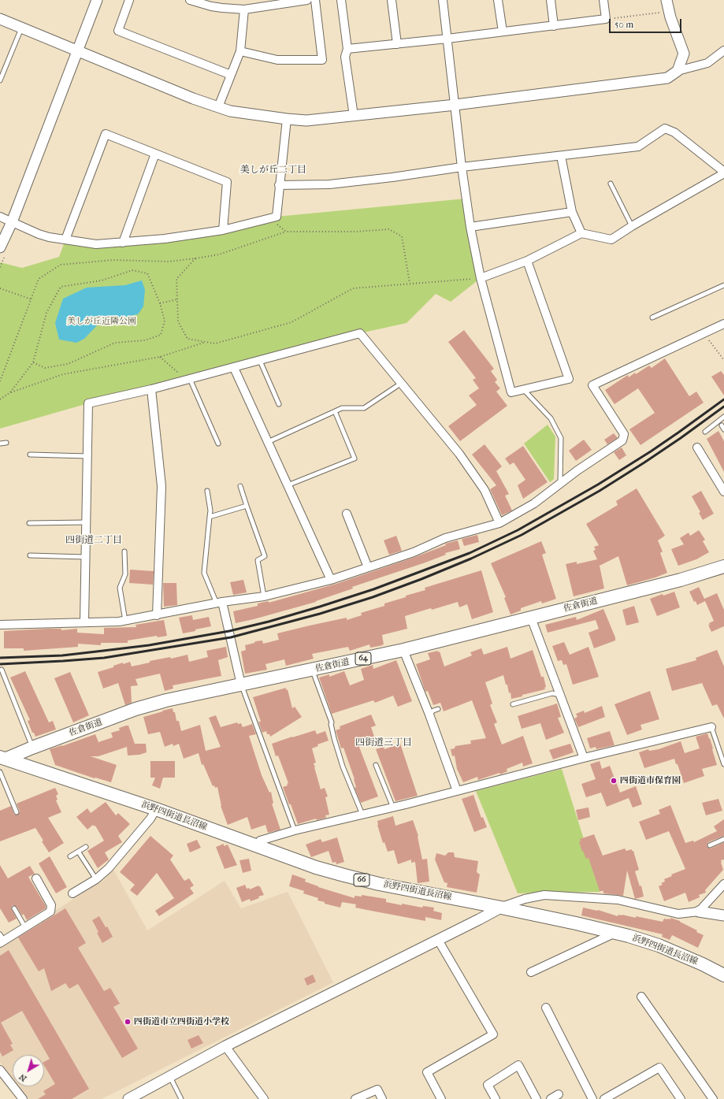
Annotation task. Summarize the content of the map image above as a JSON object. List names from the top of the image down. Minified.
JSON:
{"streets":{"main road":["佐倉街道","64","浜野四街道長沼線","66"]},"crossings":[["佐倉街道","浜野四街道長沼線"]],"districts":["美しが丘二丁目","四街道二丁目","四街道三丁目"],"parks":["美しが丘近隣公園"],"places":["四街道市保育園","四街道市立四街道小学校"],"scale_bar":"50 m","north":"bottom left"}
